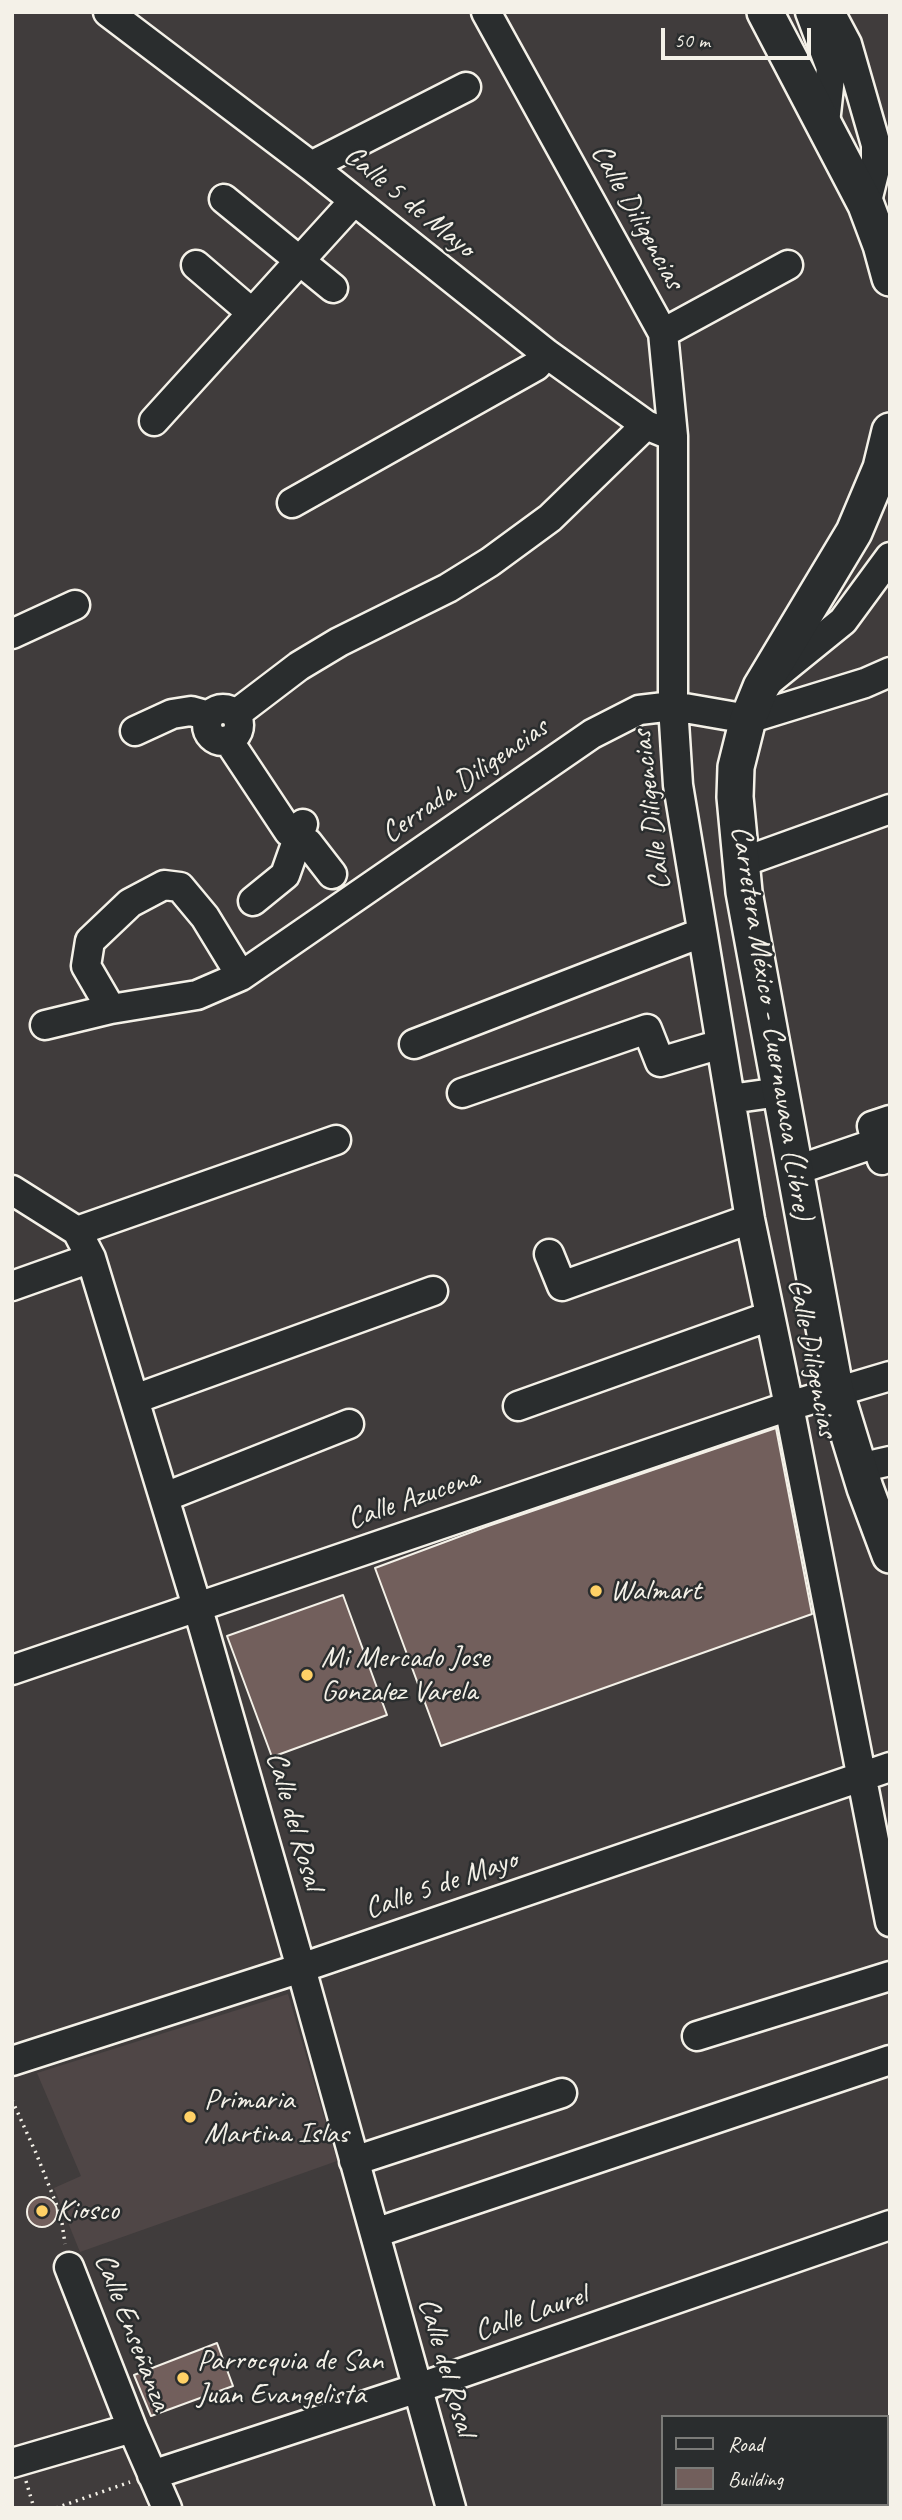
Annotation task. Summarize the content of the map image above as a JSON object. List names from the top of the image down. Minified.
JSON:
{"streets":{"main road":["Carretera México - Cuernavaca (Libre)"],"street":["Calle 5 de Mayo","Calle Diligencias","Cerrada Diligencias","Calle Azucena","Calle del Rosal","Calle Laurel","Calle Enseñanza"]},"crossings":[["Calle 5 de Mayo","Calle Diligencias"],["Calle 5 de Mayo","Calle del Rosal"],["Calle Diligencias","Cerrada Diligencias"],["Calle Diligencias","Calle Azucena"],["Cerrada Diligencias","Carretera México - Cuernavaca (Libre)"],["Carretera México - Cuernavaca (Libre)","Calle Azucena"],["Calle Azucena","Calle del Rosal"],["Calle del Rosal","Calle Laurel"],["Calle Laurel","Calle Enseñanza"]],"places":["Walmart","Mi Mercado Jose Gonzalez Varela","Primaria Martina Islas","Kiosco","Parrocquia de San Juan Evangelista"],"legend":["Road","Building"],"scale_bar":"50 m"}
